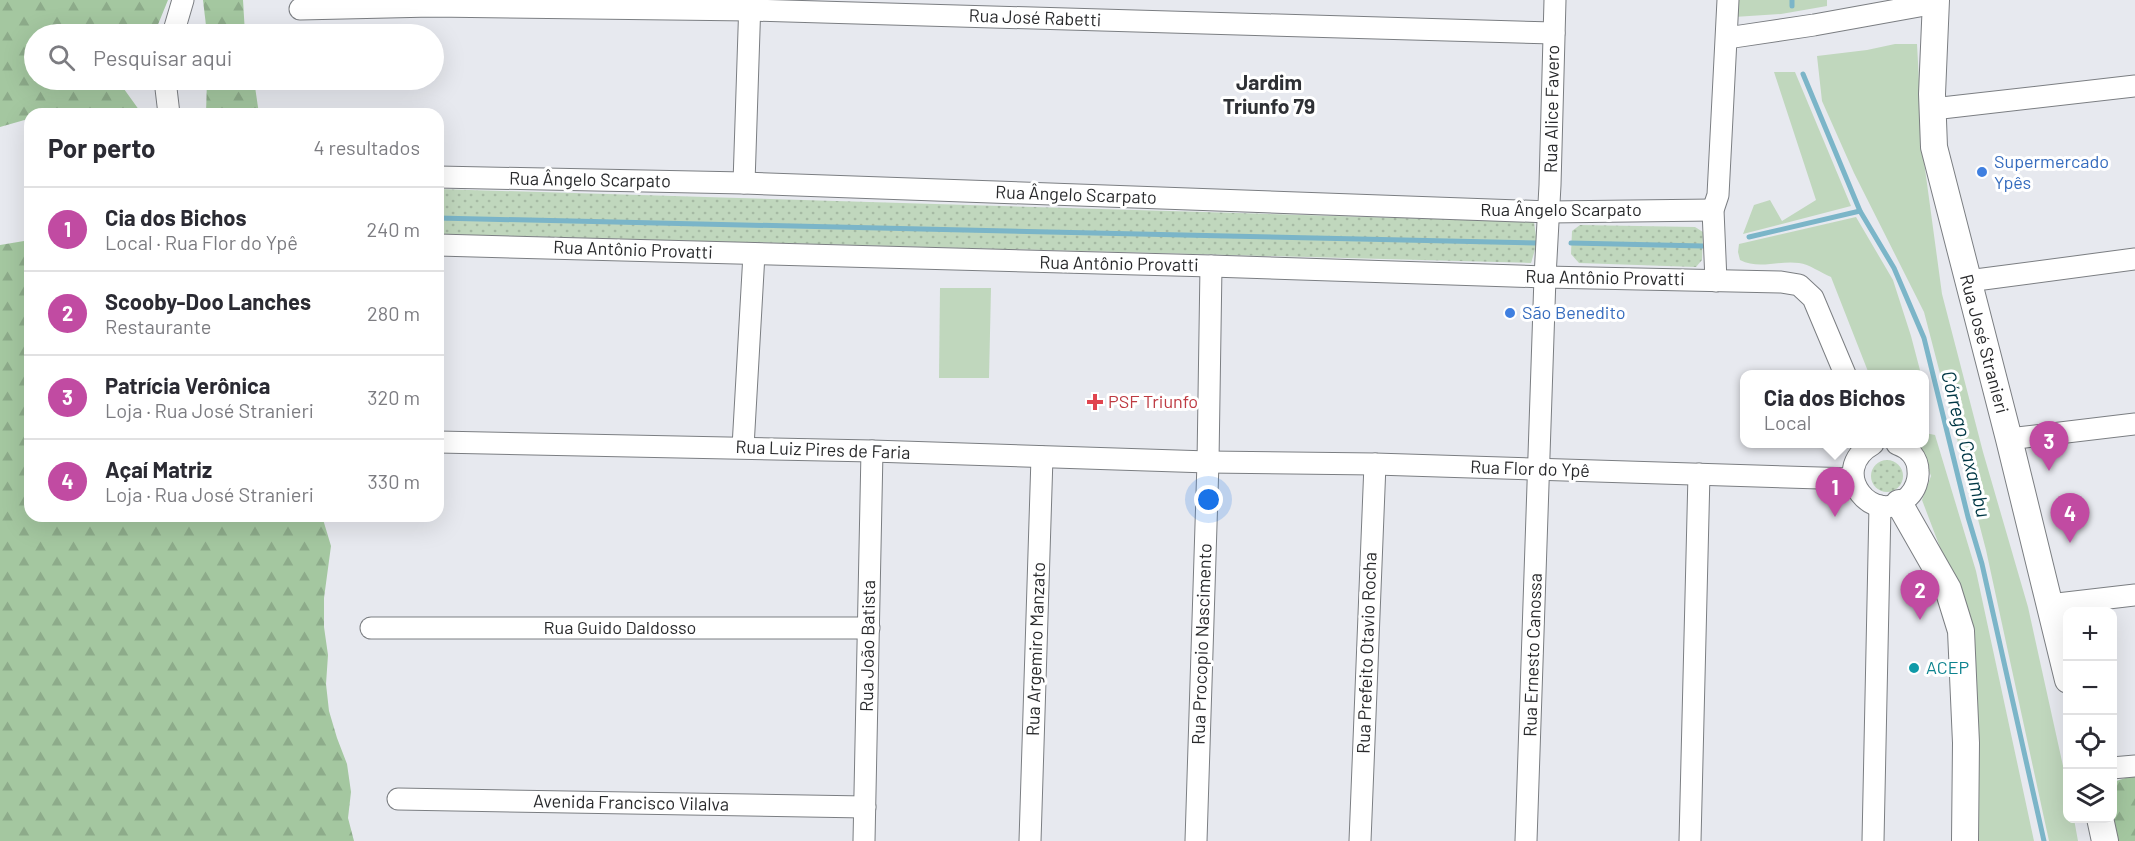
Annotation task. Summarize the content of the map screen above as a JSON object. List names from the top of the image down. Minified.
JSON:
{"streets":{"street":["Rua José Rabetti","Rua Alice Favero","Rua Ângelo Scarpato","Rua Antônio Provatti","Rua José Stranieri","Rua Luiz Pires de Faria","Rua Flor do Ypê","Rua Guido Daldosso","Rua Procopio Nascimento","Rua João Batista","Rua Argemiro Manzato","Rua Prefeito Otavio Rocha","Rua Ernesto Canossa","Avenida Francisco Vilalva"]},"crossings":[["Rua José Rabetti","Rua Alice Favero"],["Rua Alice Favero","Rua Ângelo Scarpato"],["Rua Alice Favero","Rua Antônio Provatti"],["Rua Alice Favero","Rua Flor do Ypê"],["Rua Alice Favero","Rua Ernesto Canossa"],["Rua Antônio Provatti","Rua Procopio Nascimento"],["Rua Luiz Pires de Faria","Rua Flor do Ypê"],["Rua Luiz Pires de Faria","Rua Procopio Nascimento"],["Rua Luiz Pires de Faria","Rua João Batista"],["Rua Luiz Pires de Faria","Rua Argemiro Manzato"],["Rua Flor do Ypê","Rua Procopio Nascimento"],["Rua Flor do Ypê","Rua Prefeito Otavio Rocha"],["Rua Flor do Ypê","Rua Ernesto Canossa"],["Rua Guido Daldosso","Rua João Batista"],["Rua João Batista","Avenida Francisco Vilalva"]],"districts":["Jardim Triunfo 79"],"water":["Córrego Caxambu"],"places":{"other":["Supermercado Ypês","São Benedito","ACEP"],"health":["PSF Triunfo"]},"page":{"search":"Pesquisar aqui","heading":["Por perto","4 resultados"],"list":[{"mark":"1","name":"Cia dos Bichos","note":"Local · Rua Flor do Ypê","value":"240 m"},{"mark":"2","name":"Scooby-Doo Lanches","note":"Restaurante","value":"280 m"},{"mark":"3","name":"Patrícia Verônica","note":"Loja · Rua José Stranieri","value":"320 m"},{"mark":"4","name":"Açaí Matriz","note":"Loja · Rua José Stranieri","value":"330 m"}],"popup":["Cia dos Bichos","Local"],"pins":["3","1","4","2"],"map_buttons":["+","−"]}}
